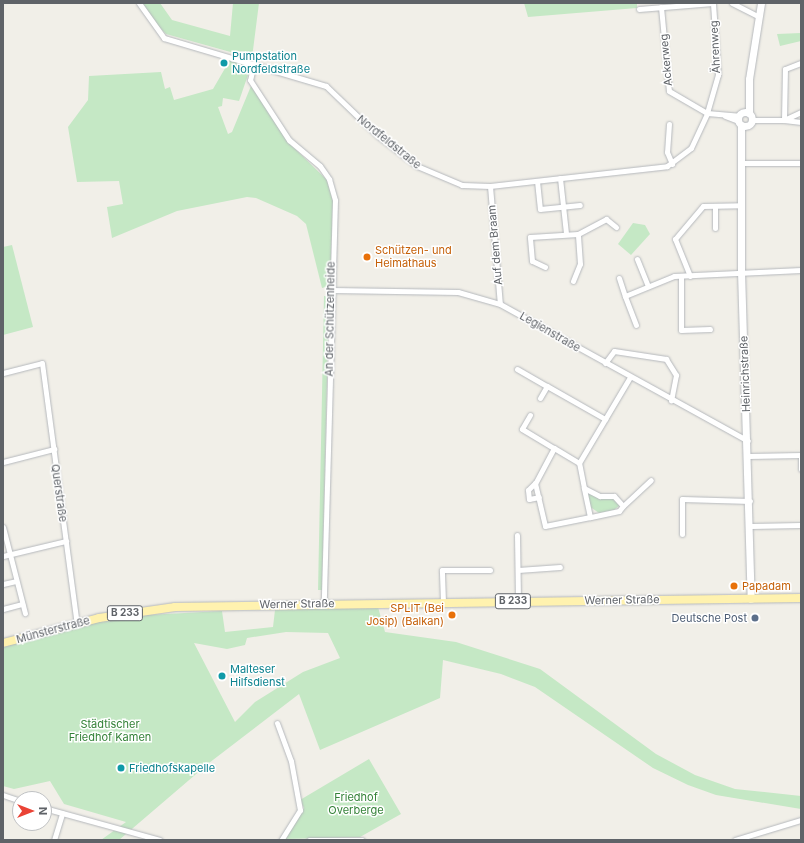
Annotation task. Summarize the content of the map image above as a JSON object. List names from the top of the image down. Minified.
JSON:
{"streets":{"main road":["Werner Straße","B 233","Münsterstraße"],"street":["Ährenweg","Ackerweg","Nordfeldstraße","Auf dem Braam","An der Schützenheide","Legienstraße","Heinrichstraße","Querstraße"]},"crossings":[["Ährenweg","Ackerweg"],["Nordfeldstraße","Auf dem Braam"],["Nordfeldstraße","An der Schützenheide"],["Auf dem Braam","Legienstraße"],["An der Schützenheide","Legienstraße"],["An der Schützenheide","Werner Straße"],["Legienstraße","Heinrichstraße"],["Heinrichstraße","Werner Straße"],["Querstraße","Münsterstraße"],["Werner Straße","Münsterstraße"]],"parks":["Städtischer Friedhof Kamen","Friedhof Overberge"],"places":["Pumpstation Nordfeldstraße","Schützen- und Heimathaus","Papadam","SPLIT (Bei Josip) (Balkan)","Deutsche Post","Malteser Hilfsdienst","Friedhofskapelle"],"north":"right"}
